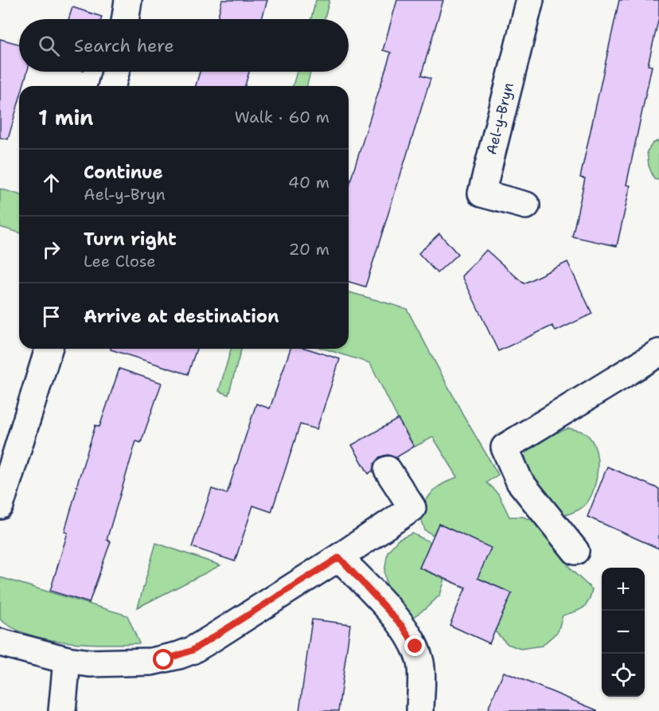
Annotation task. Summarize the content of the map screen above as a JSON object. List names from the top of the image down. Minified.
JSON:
{"streets":{"street":["Ael-y-Bryn"]},"page":{"search":"Search here","heading":["1 min","Walk · 60 m"],"list":[["Continue","Ael-y-Bryn","40 m"],["Turn right","Lee Close","20 m"],"Arrive at destination"],"map_buttons":["+","−"]}}
